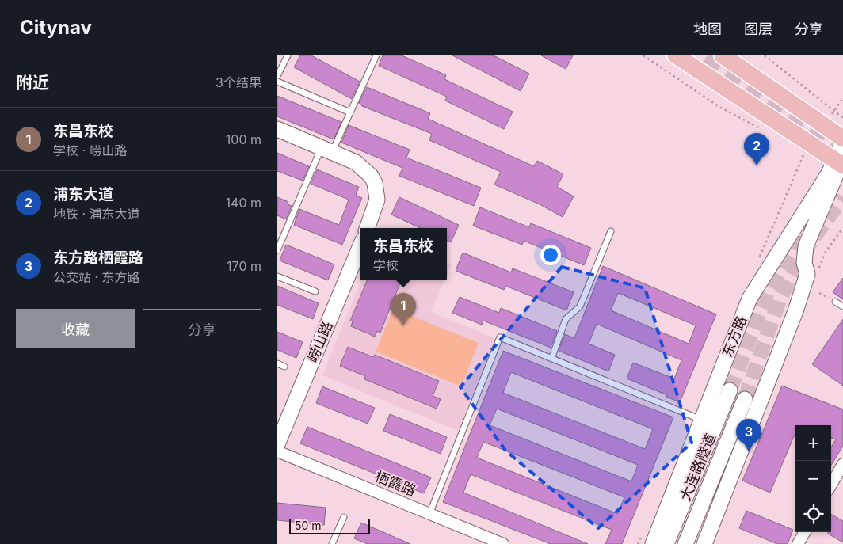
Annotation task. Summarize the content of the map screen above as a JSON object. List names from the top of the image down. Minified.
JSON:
{"streets":{"main road":["东方路","崂山路","大连路隧道"],"street":["栖霞路"]},"scale_bar":"50 m","page":{"header":"Citynav","nav":["地图","图层","分享"],"heading":["附近","3个结果"],"list":[{"mark":"1","name":"东昌东校","note":"学校 · 崂山路","value":"100 m"},{"mark":"2","name":"浦东大道","note":"地铁 · 浦东大道","value":"140 m"},{"mark":"3","name":"东方路栖霞路","note":"公交站 · 东方路","value":"170 m"}],"pins":["2","1","3"],"popup":["东昌东校","学校"],"buttons":["收藏","分享"],"map_buttons":["+","−"],"scale":"50 m"}}
